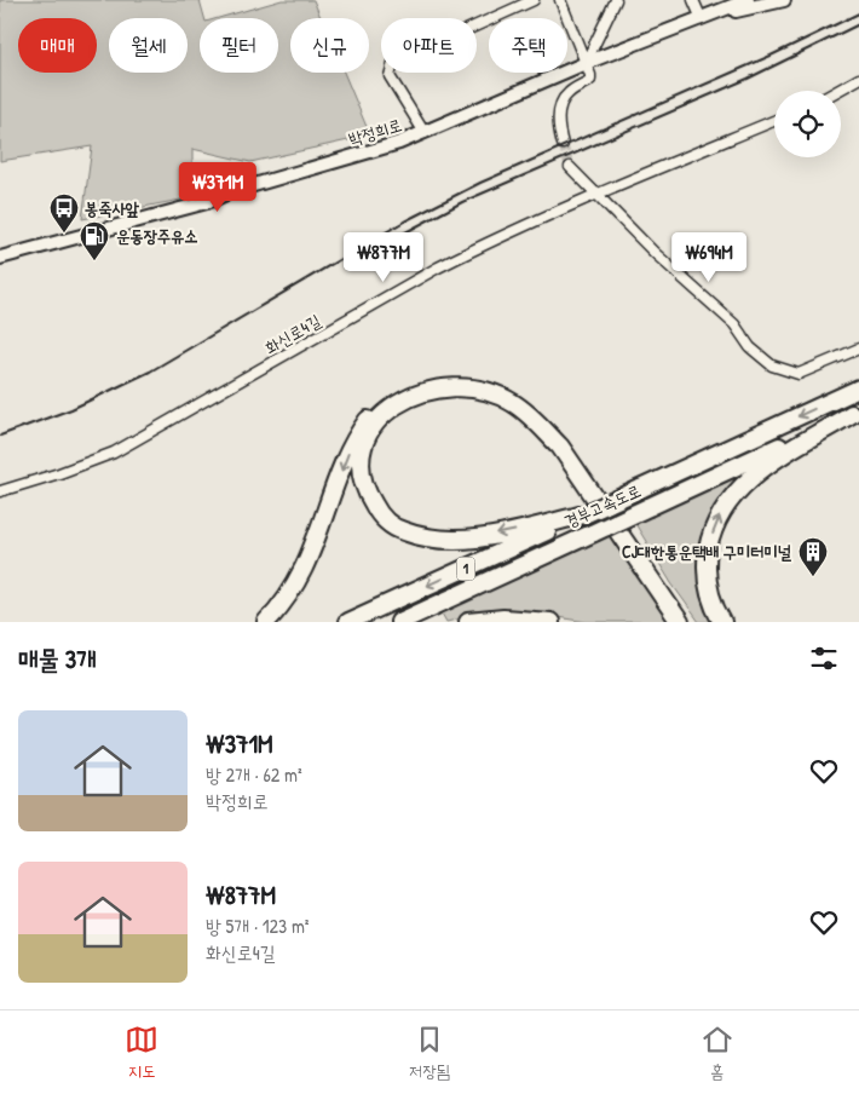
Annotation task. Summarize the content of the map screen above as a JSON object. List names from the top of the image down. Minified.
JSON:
{"streets":{"highway":["경부고속도로","1"],"street":["박정희로","화신로4길"]},"places":{"bus stop":["봉죽사앞"],"fuel station":["운동장주유소"],"building":["CJ대한통운택배 구미터미널"]},"page":{"chip":["매매","월세","필터","신규","아파트","주택"],"price":["₩371M","₩877M","₩694M"],"heading":"매물 3개","list":[{"name":"₩371M","note":"방 2개 · 62 m² · 박정희로"},{"name":"₩877M","note":"방 5개 · 123 m² · 화신로4길"}],"tabs":["지도","저장됨","홈"]}}
